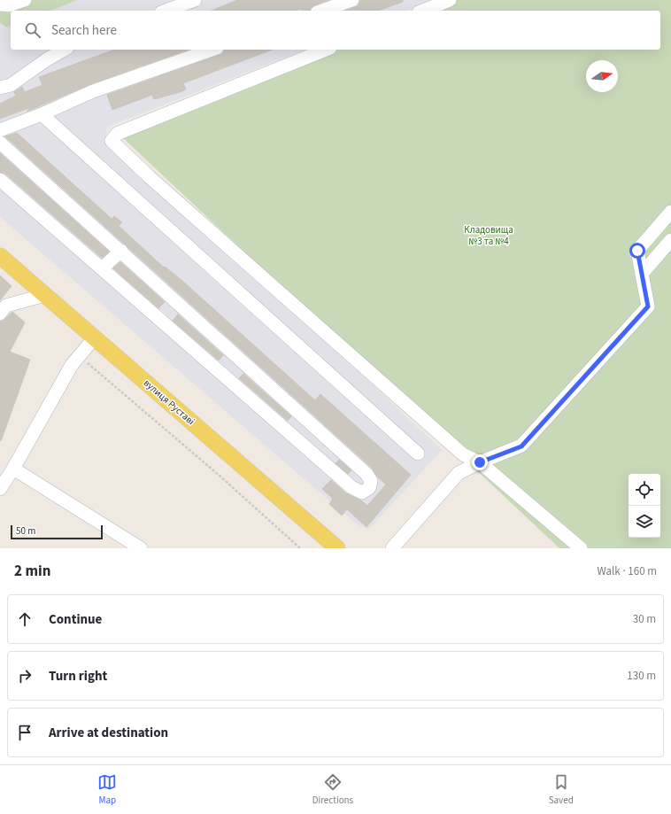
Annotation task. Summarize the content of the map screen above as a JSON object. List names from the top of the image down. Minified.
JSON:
{"streets":{"main road":["вулиця Руставі"]},"parks":["Кладовища №3 та №4"],"scale_bar":"50 m","north":"right","page":{"search":"Search here","scale":"50 m","heading":["2 min","Walk · 160 m"],"list":[["Continue","30 m"],["Turn right","130 m"],"Arrive at destination"],"nav":["Map","Directions","Saved"]}}
